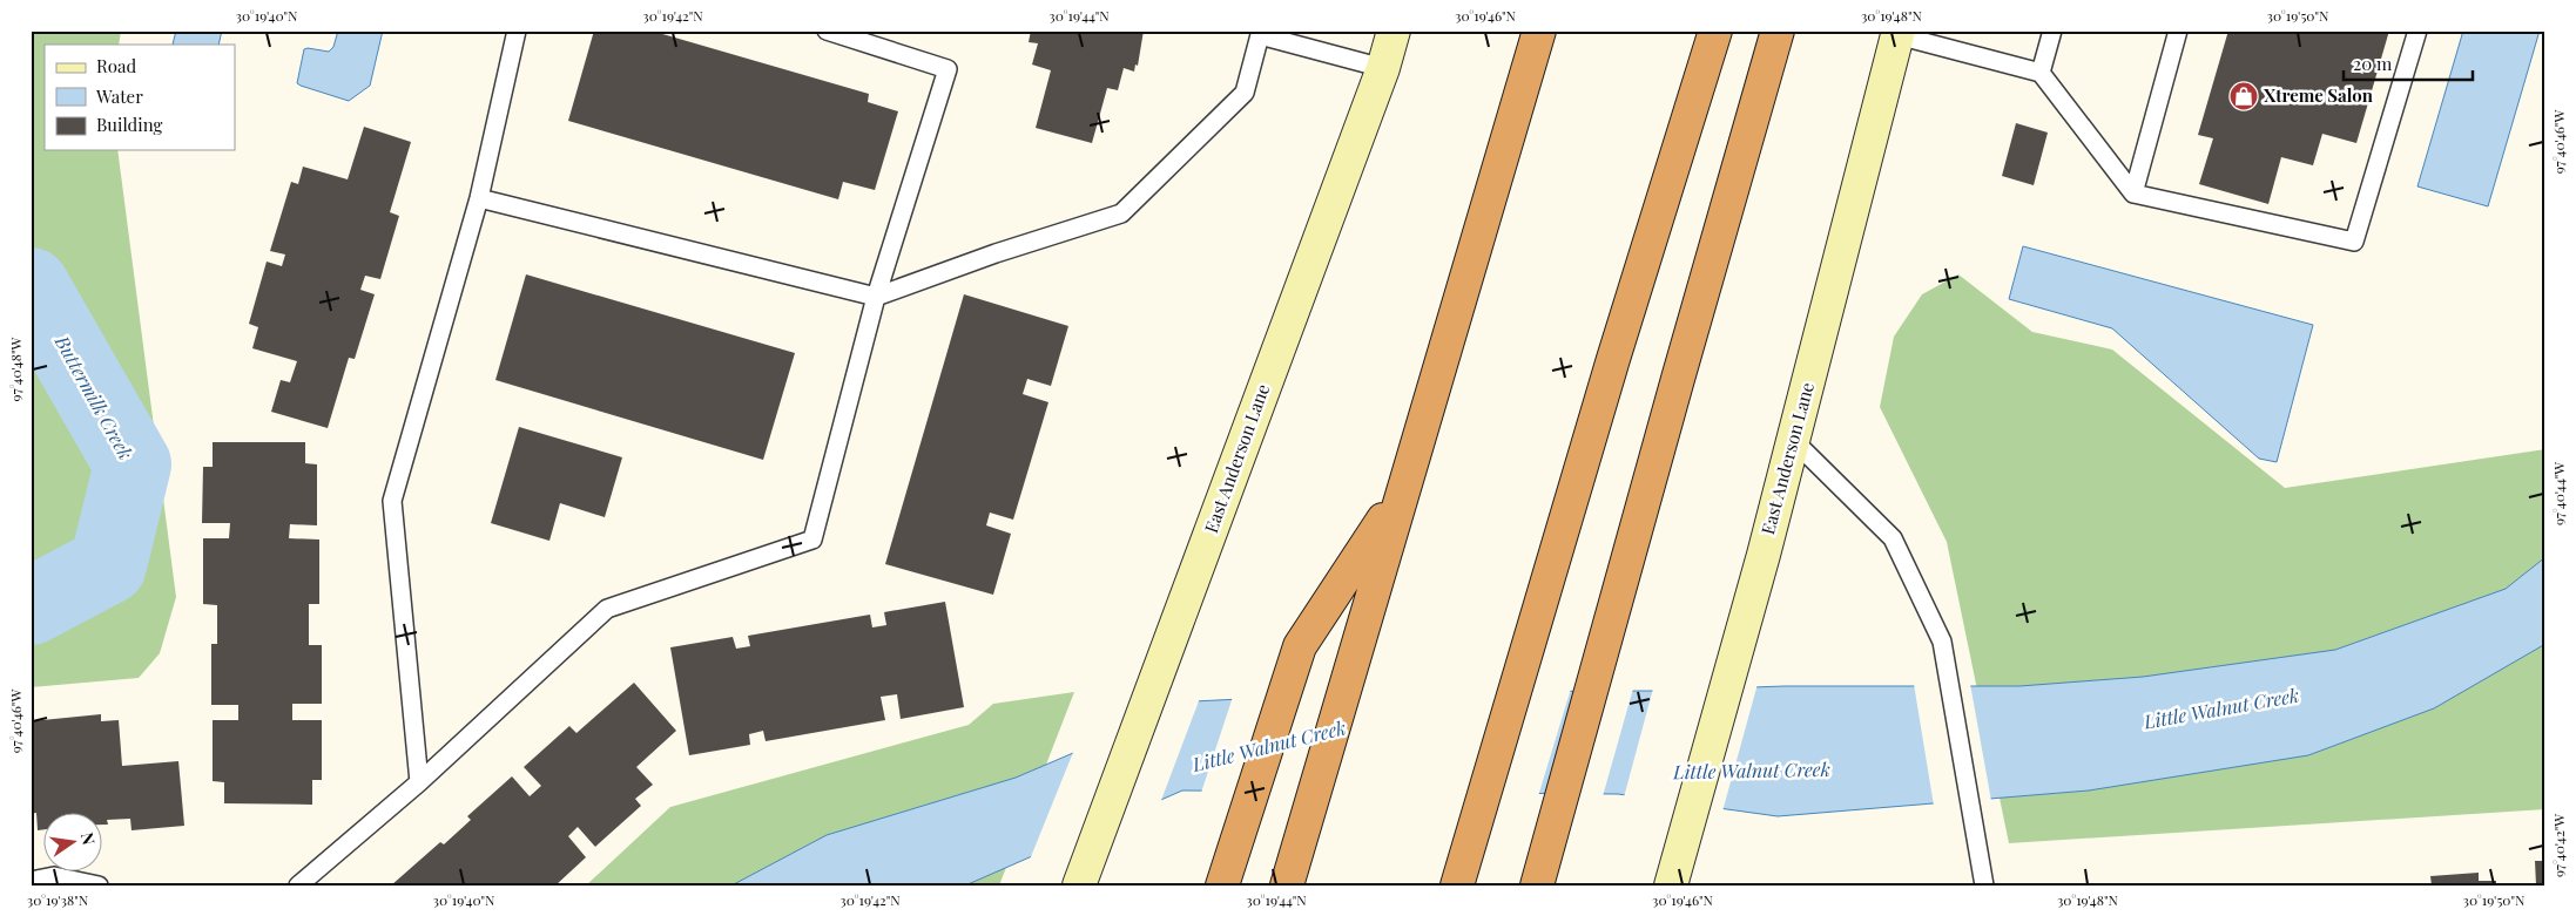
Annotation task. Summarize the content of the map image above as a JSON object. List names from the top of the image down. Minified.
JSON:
{"streets":{"main road":["East Anderson Lane"]},"water":["Buttermilk Creek","Little Walnut Creek"],"places":{"shop":["Xtreme Salon"]},"legend":["Road","Water","Building"],"scale_bar":"20 m","north":"right","coordinates":["30°19'40\"N","30°19'42\"N","30°19'44\"N","30°19'46\"N","30°19'48\"N","30°19'50\"N","97°40'46\"W","97°40'48\"W","97°40'44\"W","97°40'42\"W","30°19'38\"N"]}
